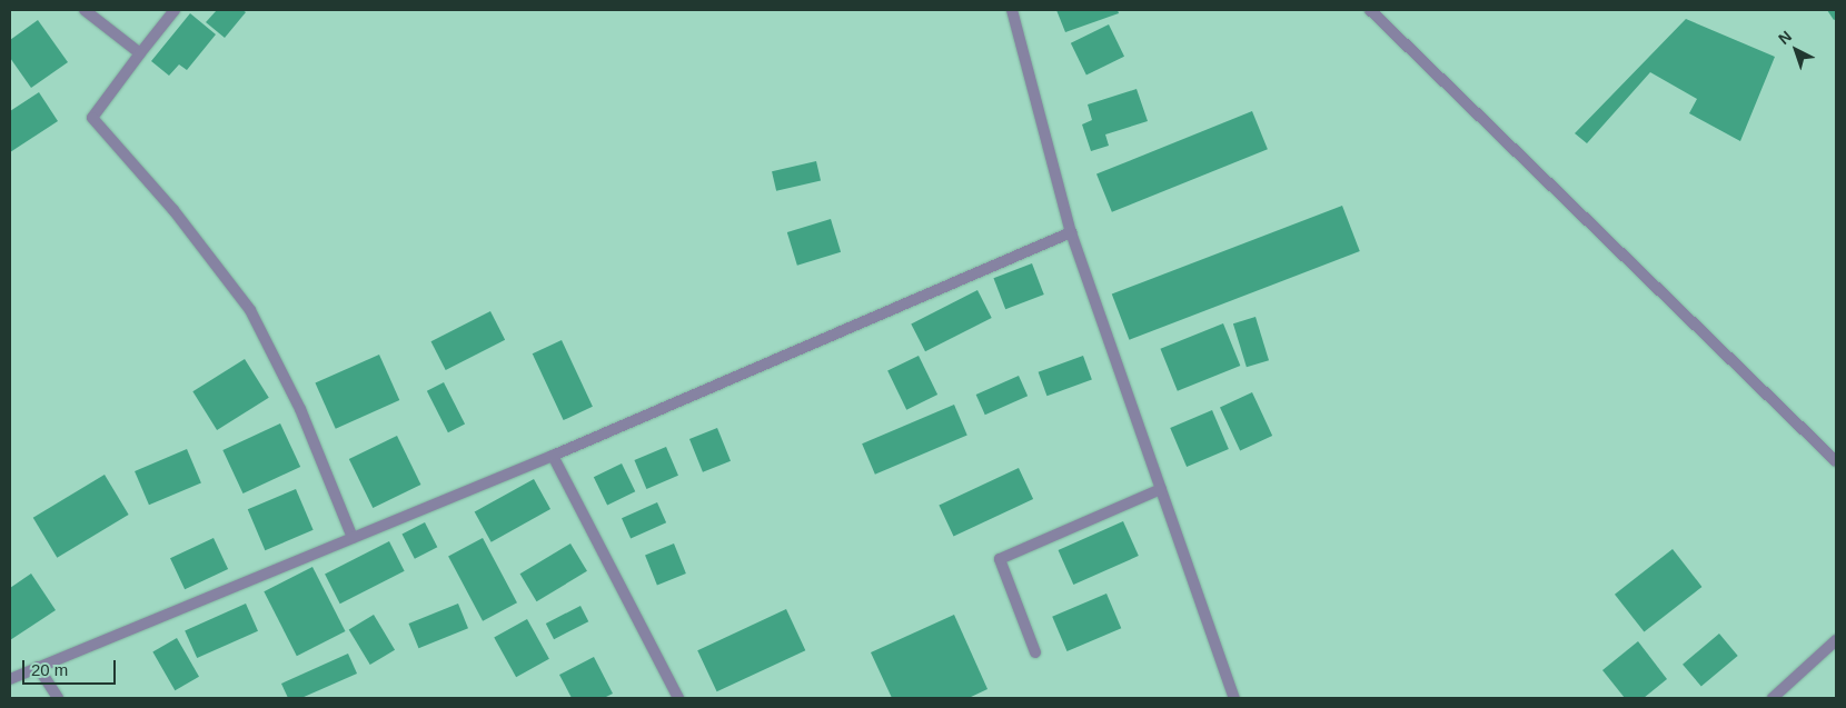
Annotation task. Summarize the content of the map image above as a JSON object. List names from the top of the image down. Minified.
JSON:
{"scale_bar":"20 m","north":"top left"}
